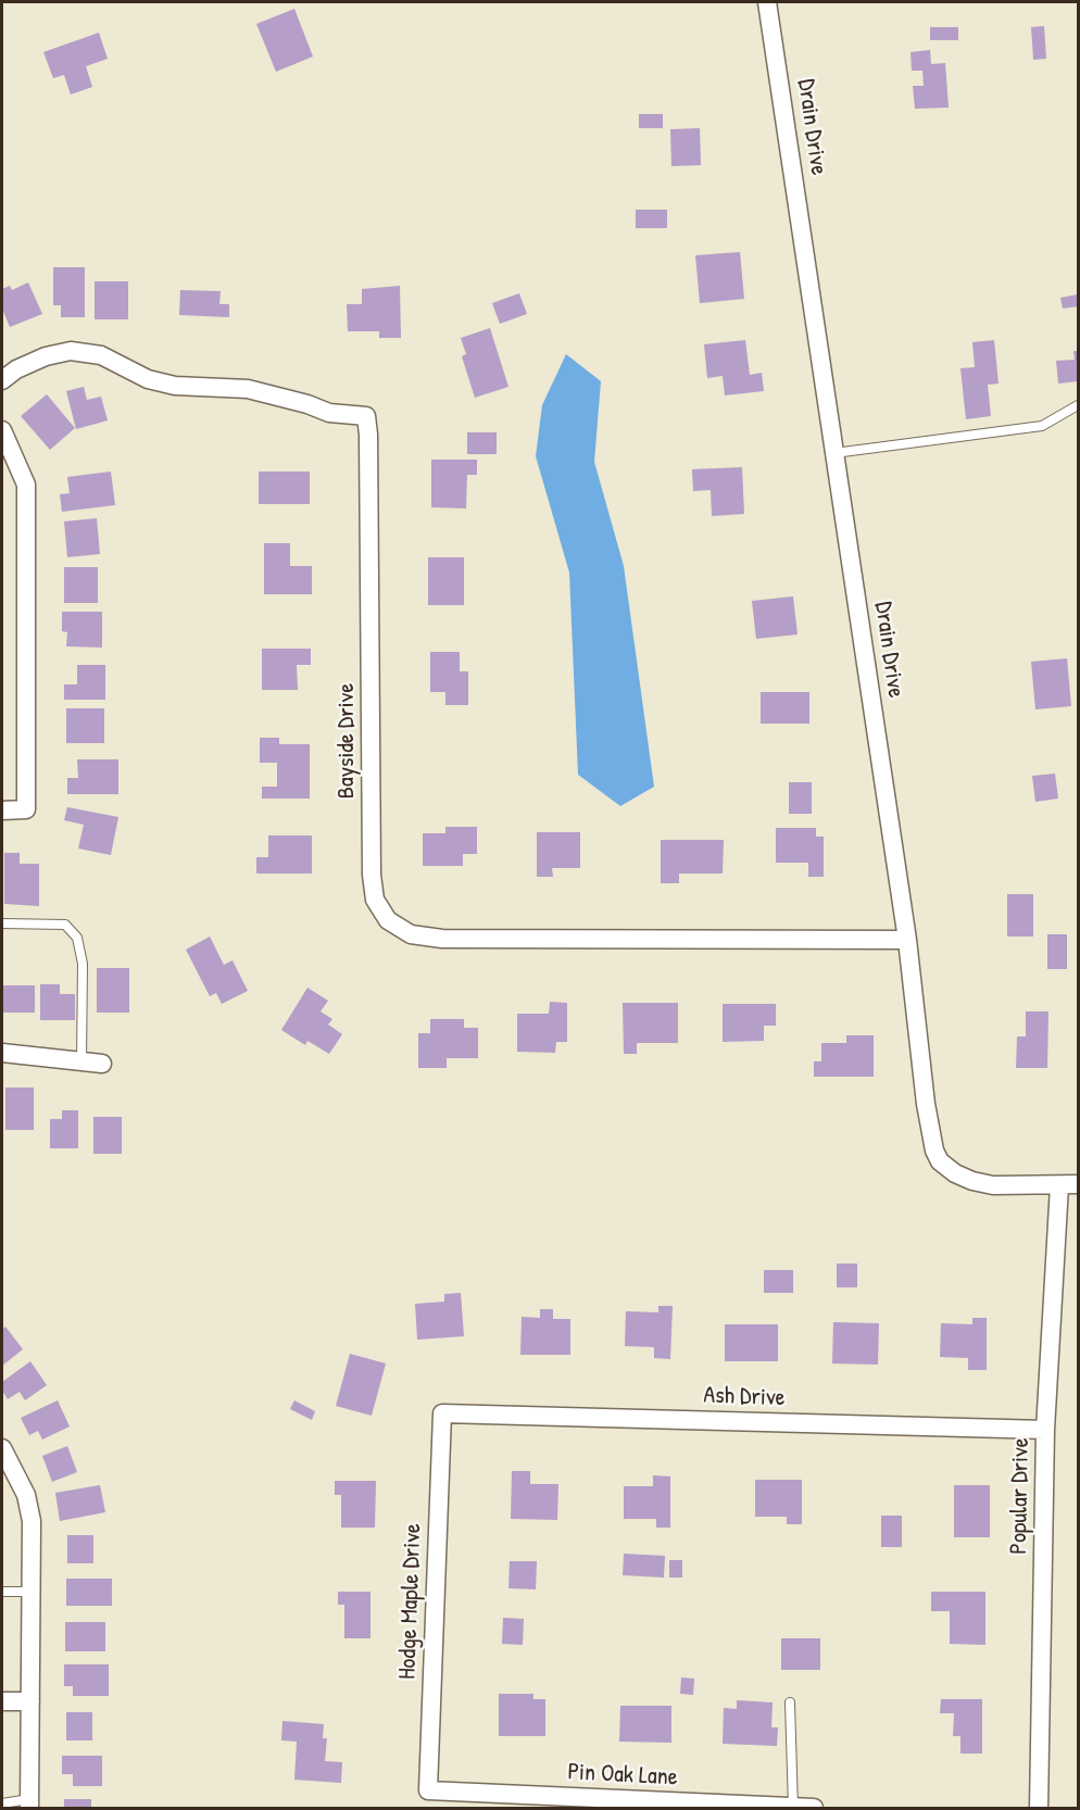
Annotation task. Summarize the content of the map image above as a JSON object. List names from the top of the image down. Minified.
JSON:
{"streets":{"street":["Drain Drive","Bayside Drive","Ash Drive","Popular Drive","Hodge Maple Drive","Pin Oak Lane"]},"crossings":[["Drain Drive","Bayside Drive"],["Drain Drive","Popular Drive"],["Ash Drive","Popular Drive"],["Ash Drive","Hodge Maple Drive"],["Hodge Maple Drive","Pin Oak Lane"]]}
